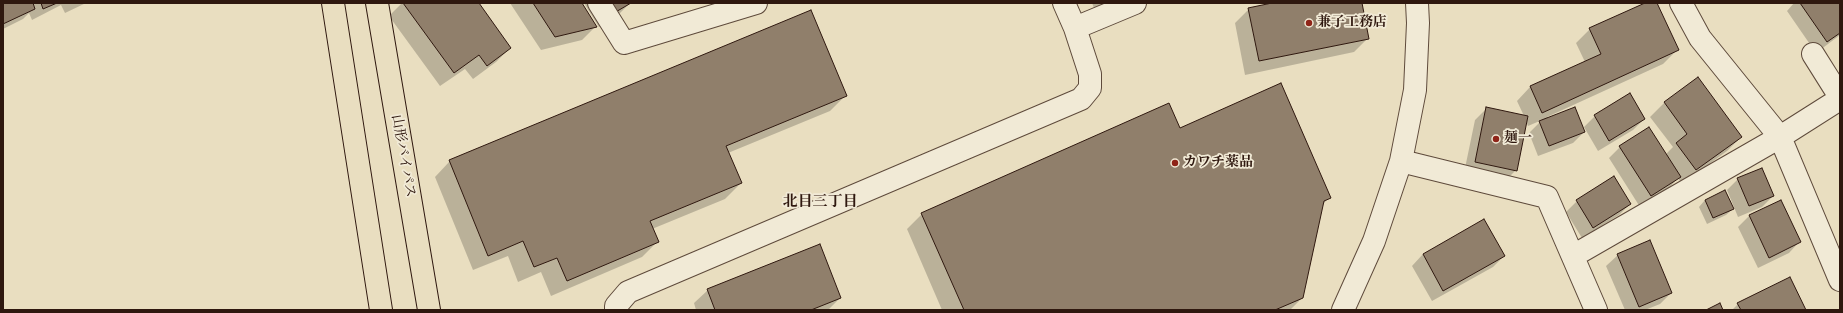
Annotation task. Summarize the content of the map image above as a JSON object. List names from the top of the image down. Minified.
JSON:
{"streets":{"highway":["山形バイパス"]},"districts":["北目三丁目"],"places":["兼子工務店","麺一","カワチ薬品"]}
